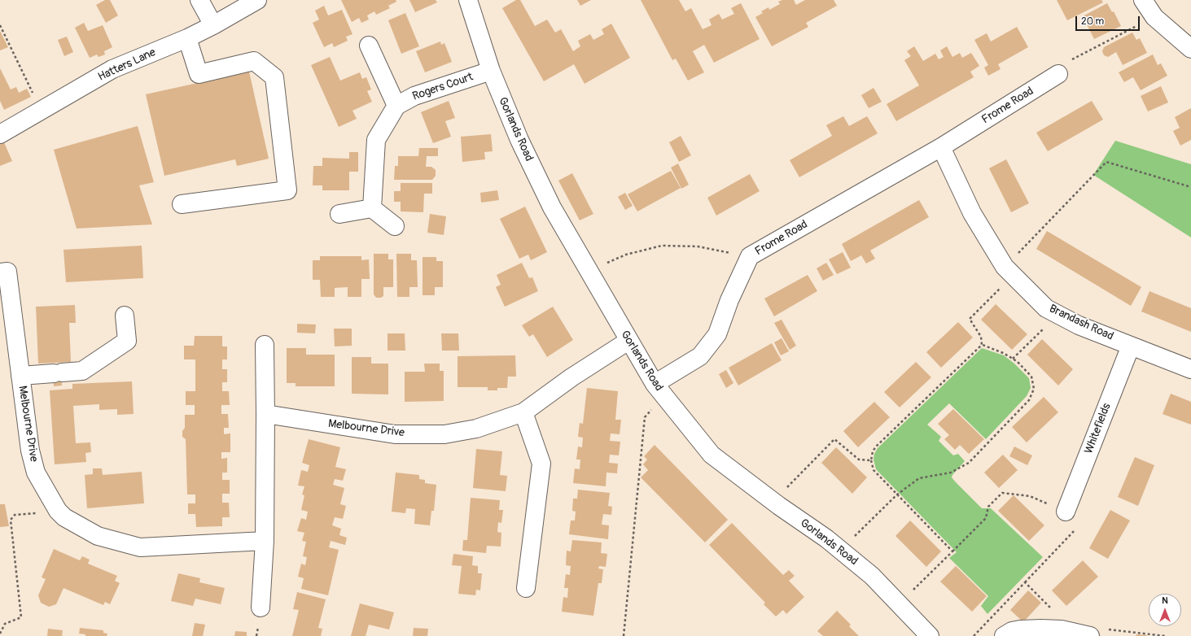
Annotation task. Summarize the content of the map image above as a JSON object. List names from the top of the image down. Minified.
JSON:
{"streets":{"street":["Hatters Lane","Rogers Court","Frome Road","Gorlands Road","Brandash Road","Melbourne Drive","Whitefields"]},"crossings":[["Rogers Court","Gorlands Road"],["Frome Road","Gorlands Road"],["Frome Road","Brandash Road"],["Gorlands Road","Melbourne Drive"],["Brandash Road","Whitefields"]],"scale_bar":"20 m","north":"top"}
